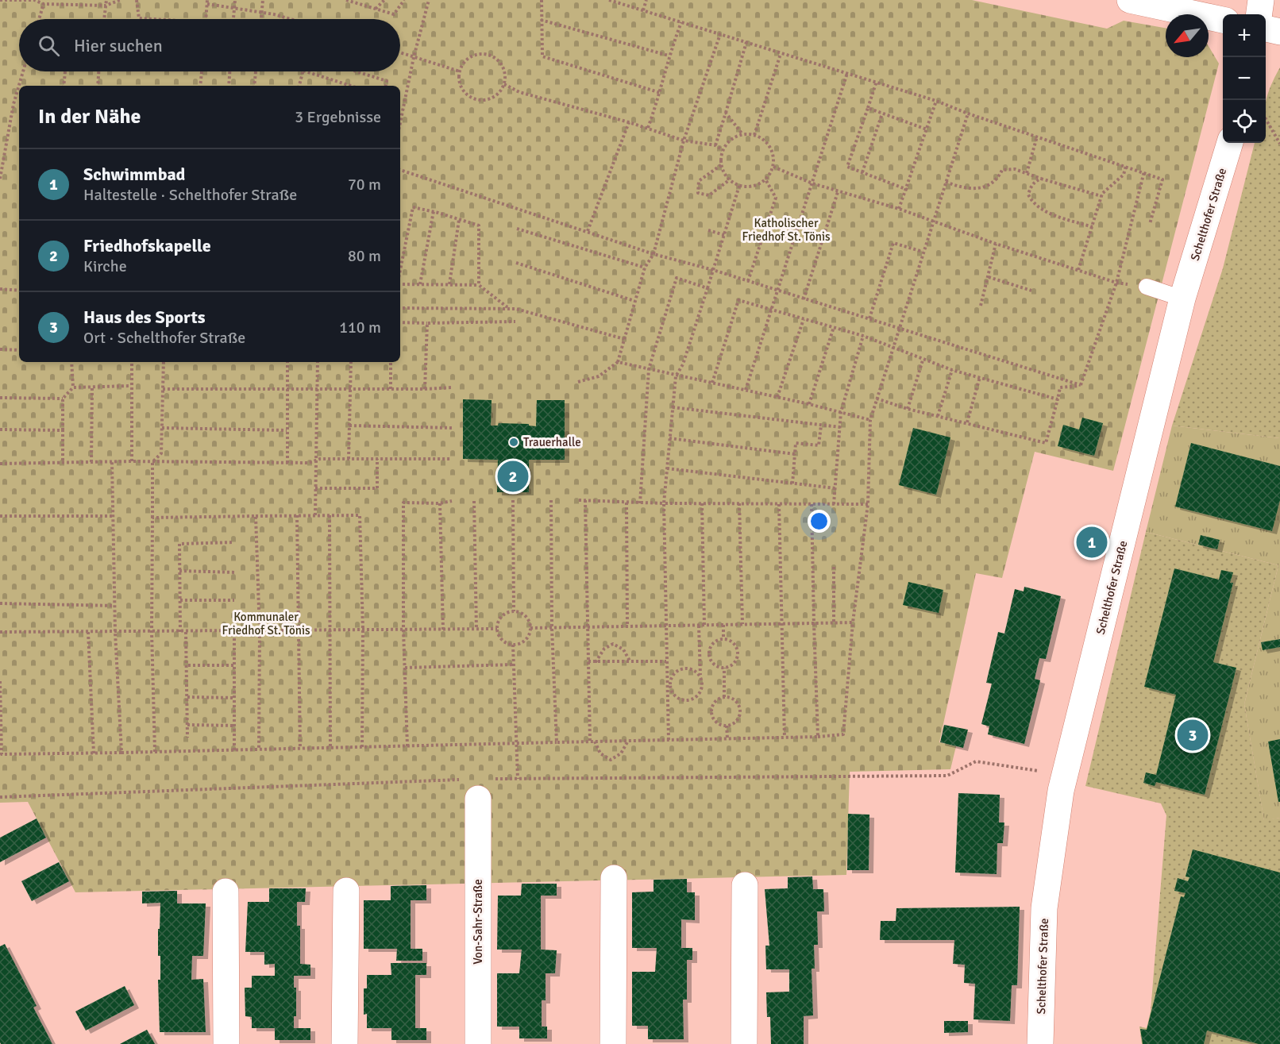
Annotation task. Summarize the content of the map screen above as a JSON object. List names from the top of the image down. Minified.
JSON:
{"streets":{"street":["Schelthofer Straße","Von-Sahr-Straße"]},"parks":["Katholischer Friedhof St. Tönis","Kommunaler Friedhof St. Tönis"],"places":["Trauerhalle"],"north":"bottom left","page":{"map_buttons":["+","−"],"search":"Hier suchen","heading":["In der Nähe","3 Ergebnisse"],"list":[{"mark":"1","name":"Schwimmbad","note":"Haltestelle · Schelthofer Straße","value":"70 m"},{"mark":"2","name":"Friedhofskapelle","note":"Kirche","value":"80 m"},{"mark":"3","name":"Haus des Sports","note":"Ort · Schelthofer Straße","value":"110 m"}],"pins":["2","1","3"]}}
